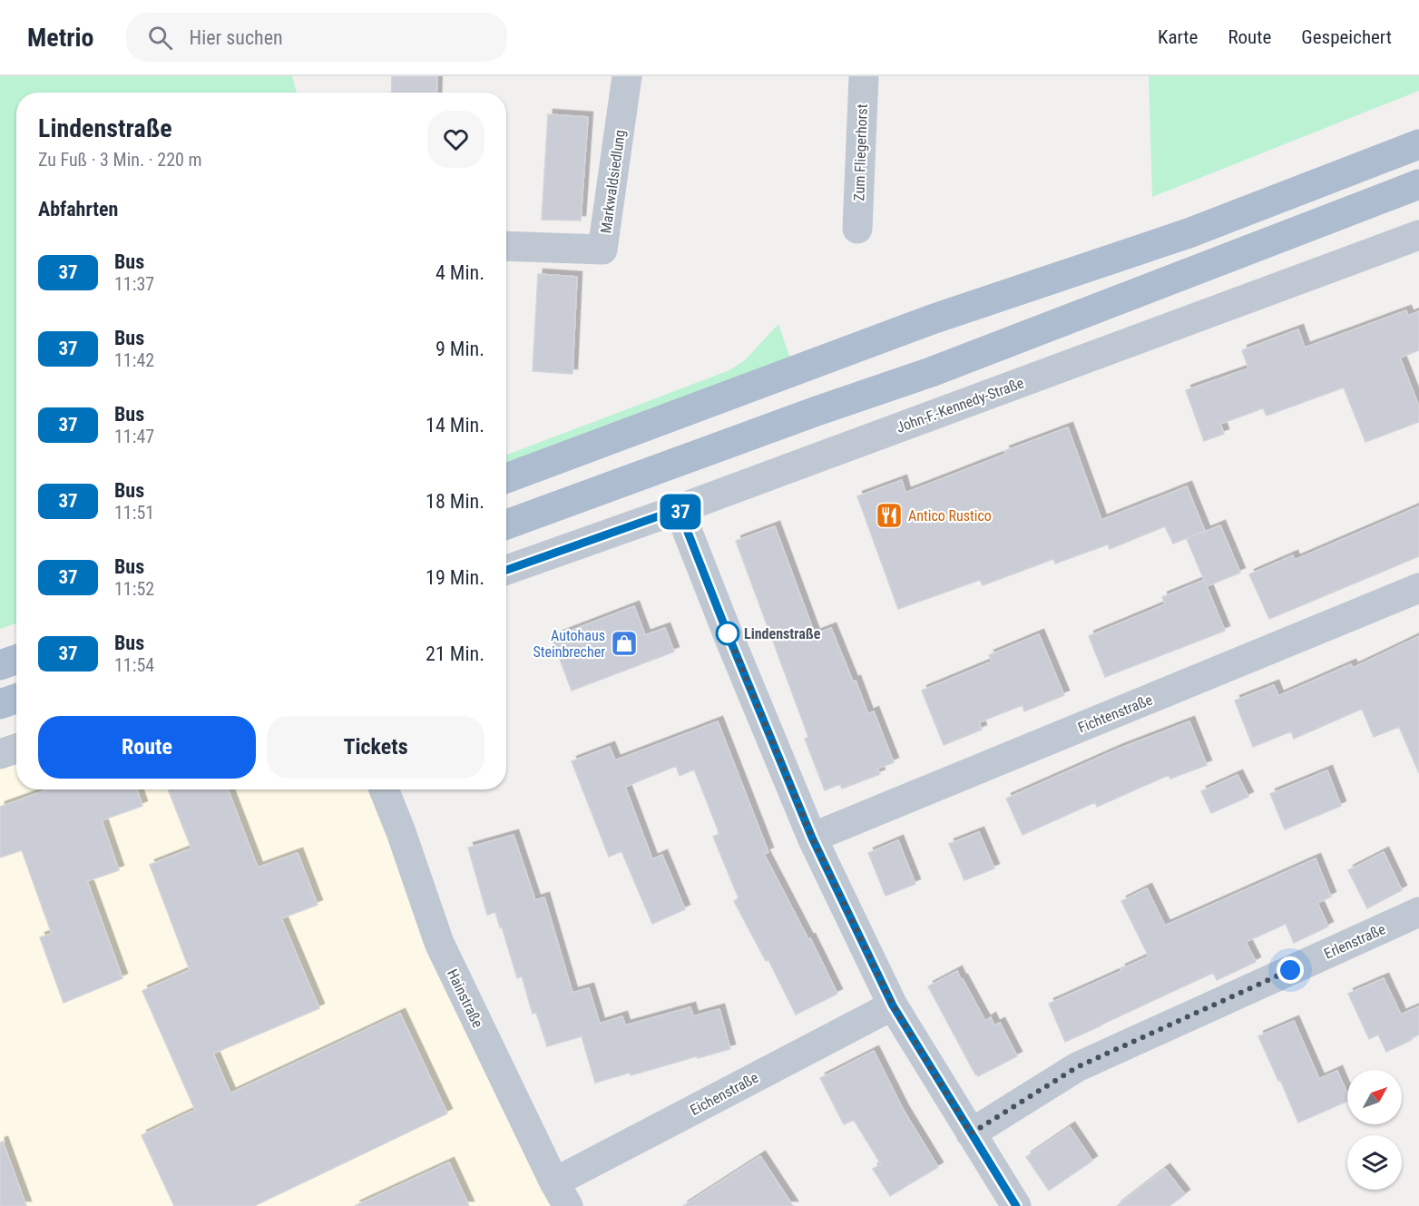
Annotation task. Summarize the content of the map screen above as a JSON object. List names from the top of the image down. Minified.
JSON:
{"streets":{"street":["Zum Fliegerhorst","Markwaldsiedlung","John-F.-Kennedy-Straße","Fichtenstraße","Erlenstraße","Hainstraße","Eichenstraße"]},"crossings":[["Hainstraße","Eichenstraße"]],"places":{"restaurant":["Antico Rustico"],"other":["Lindenstraße"],"shop":["Autohaus Steinbrecher"]},"lines":["bus line 37"],"north":"top right","page":{"header":"Metrio","search":"Hier suchen","nav":["Karte","Route","Gespeichert"],"on_map":"37","heading":[["Lindenstraße","Zu Fuß · 3 Min. · 220 m"],"Abfahrten"],"list":[{"mark":"37","name":"Bus","note":"11:37","value":"4 Min."},{"mark":"37","name":"Bus","note":"11:42","value":"9 Min."},{"mark":"37","name":"Bus","note":"11:47","value":"14 Min."},{"mark":"37","name":"Bus","note":"11:51","value":"18 Min."},{"mark":"37","name":"Bus","note":"11:52","value":"19 Min."},{"mark":"37","name":"Bus","note":"11:54","value":"21 Min."}],"buttons":["Route","Tickets"]}}
